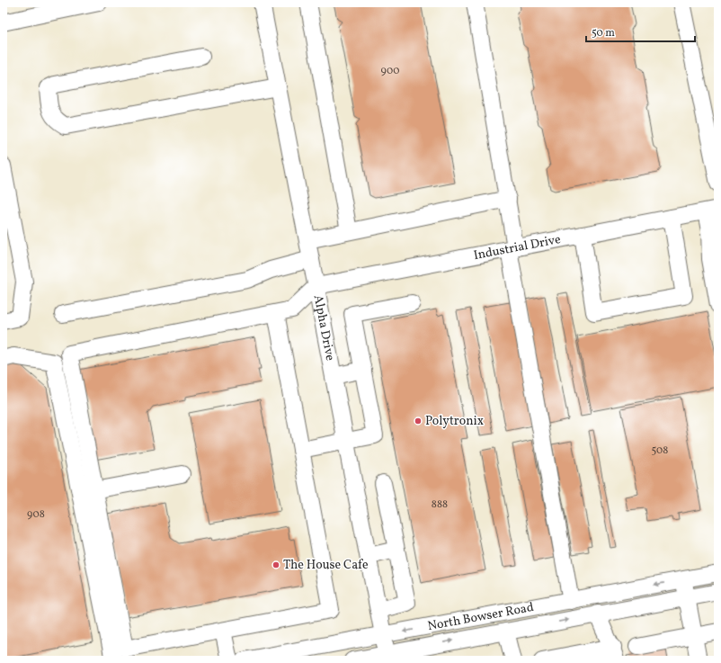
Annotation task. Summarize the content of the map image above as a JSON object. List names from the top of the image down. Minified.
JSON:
{"streets":{"street":["Industrial Drive","Alpha Drive","North Bowser Road"]},"crossings":[["Industrial Drive","Alpha Drive"],["Alpha Drive","North Bowser Road"]],"places":["Polytronix","The House Cafe"],"house_numbers":["900","508","888","908"],"scale_bar":"50 m"}
